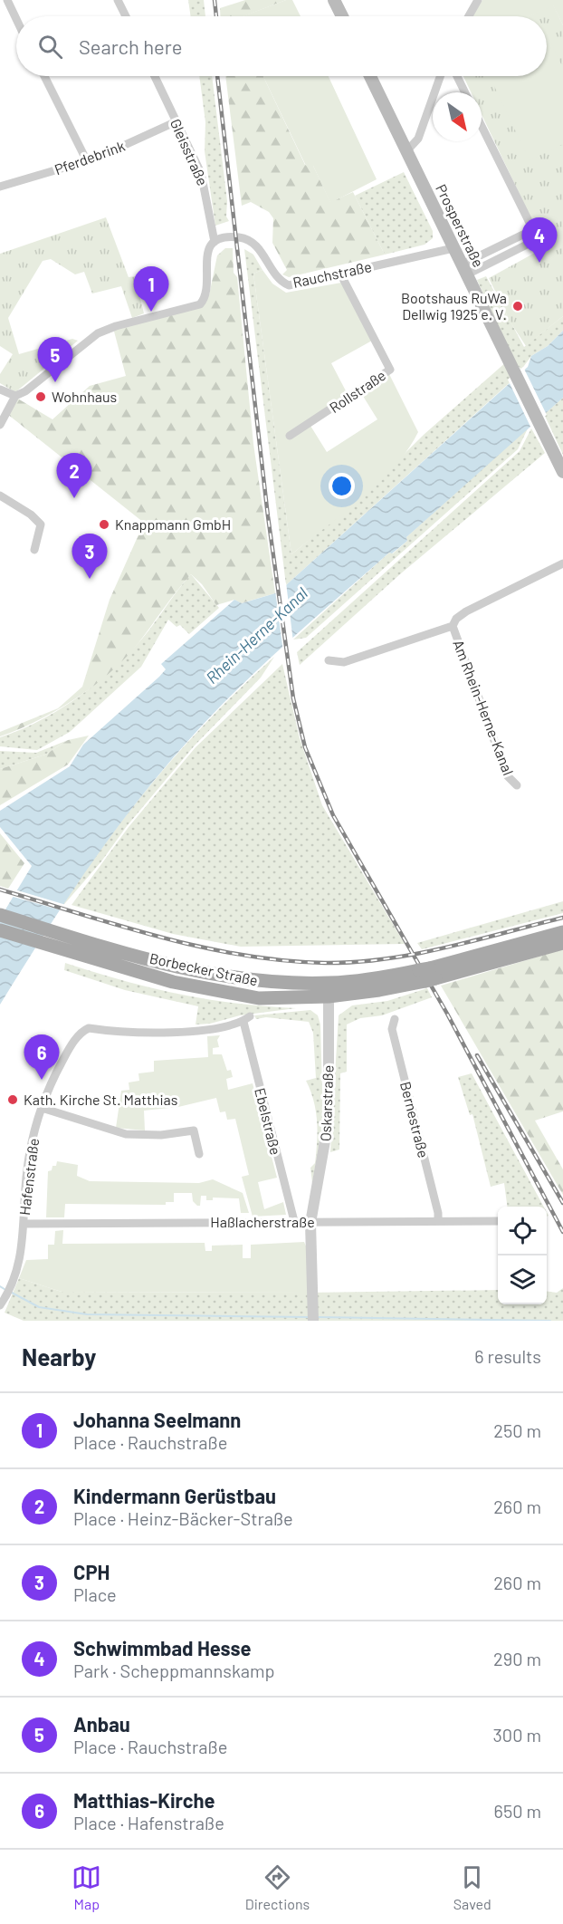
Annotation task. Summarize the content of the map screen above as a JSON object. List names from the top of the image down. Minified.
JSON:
{"streets":{"main road":["Prosperstraße","Borbecker Straße"],"street":["Gleisstraße","Pferdebrink","Rauchstraße","Rollstraße","Am Rhein-Herne-Kanal","Oskarstraße","Bernestraße","Ebelstraße","Hafenstraße","Haßlacherstraße"]},"crossings":[["Gleisstraße","Pferdebrink"],["Gleisstraße","Rauchstraße"],["Prosperstraße","Rauchstraße"],["Rauchstraße","Rollstraße"],["Borbecker Straße","Oskarstraße"],["Oskarstraße","Haßlacherstraße"],["Bernestraße","Haßlacherstraße"],["Ebelstraße","Hafenstraße"],["Ebelstraße","Haßlacherstraße"],["Hafenstraße","Haßlacherstraße"]],"water":["Rhein-Herne-Kanal"],"places":["Bootshaus RuWa Dellwig 1925 e. V.","Wohnhaus","Knappmann GmbH","Kath. Kirche St. Matthias"],"north":"bottom right","page":{"search":"Search here","pins":["4","1","5","2","3","6"],"heading":["Nearby","6 results"],"list":[{"mark":"1","name":"Johanna Seelmann","note":"Place · Rauchstraße","value":"250 m"},{"mark":"2","name":"Kindermann Gerüstbau","note":"Place · Heinz-Bäcker-Straße","value":"260 m"},{"mark":"3","name":"CPH","note":"Place","value":"260 m"},{"mark":"4","name":"Schwimmbad Hesse","note":"Park · Scheppmannskamp","value":"290 m"},{"mark":"5","name":"Anbau","note":"Place · Rauchstraße","value":"300 m"},{"mark":"6","name":"Matthias-Kirche","note":"Place · Hafenstraße","value":"650 m"}],"nav":["Map","Directions","Saved"]}}
